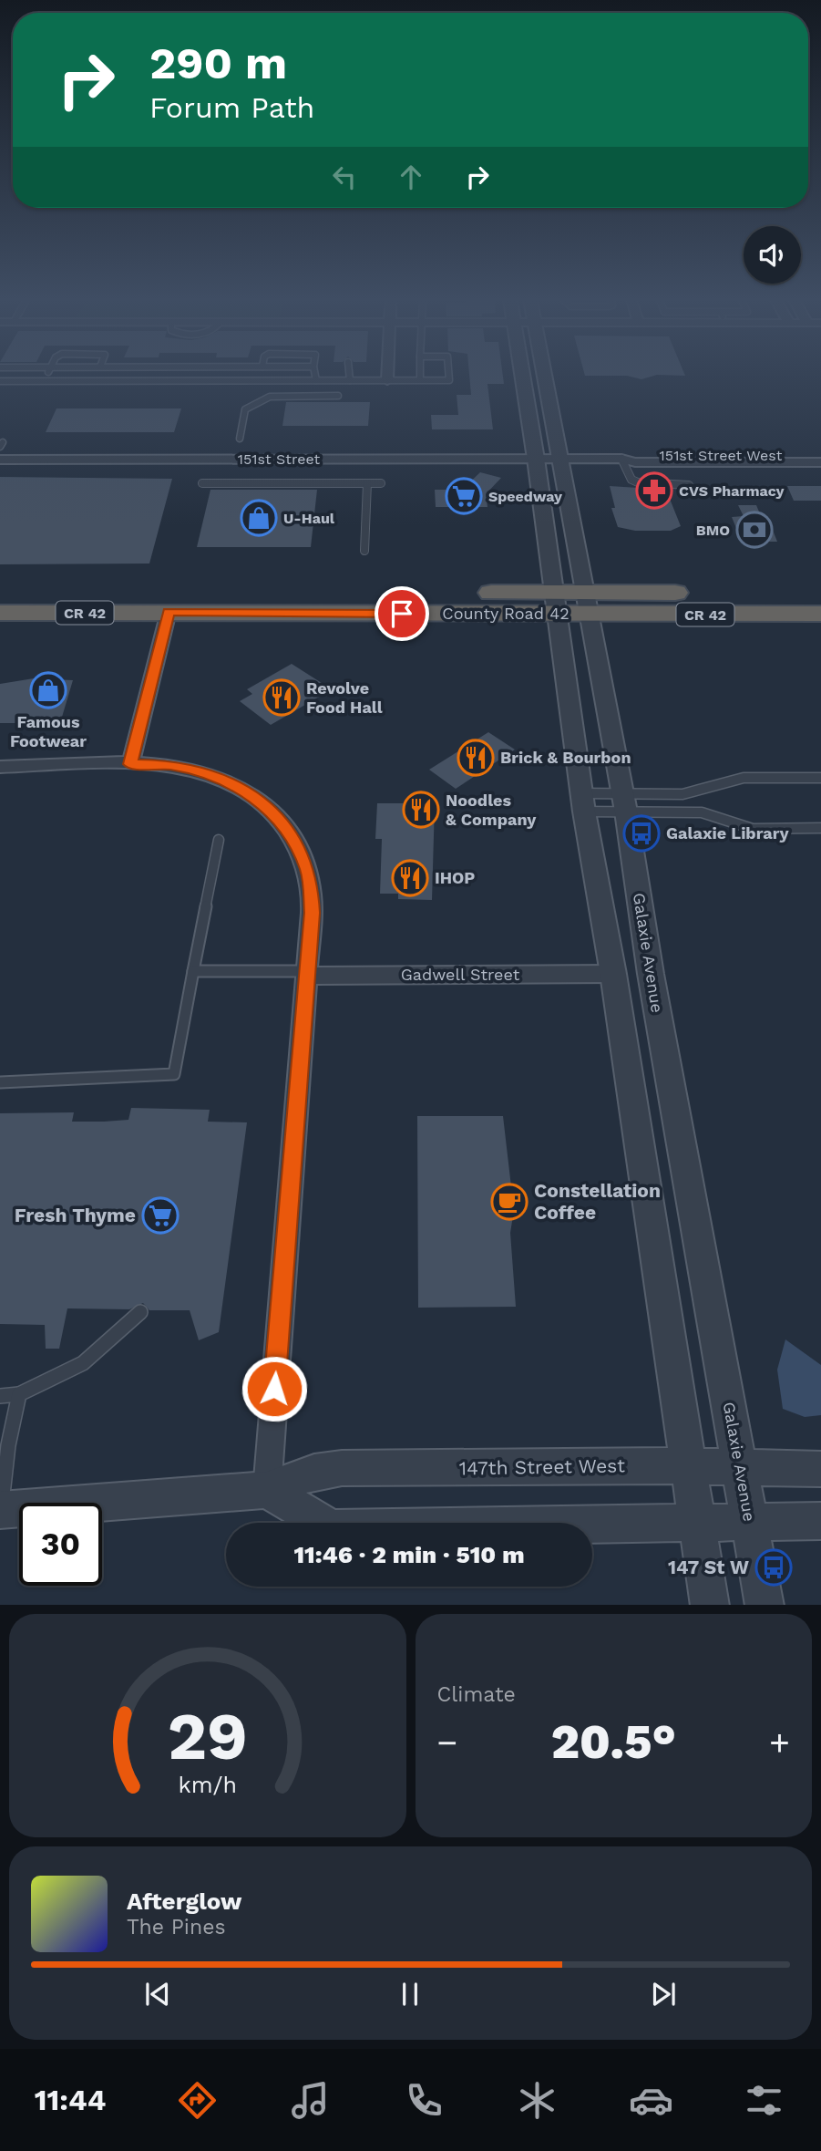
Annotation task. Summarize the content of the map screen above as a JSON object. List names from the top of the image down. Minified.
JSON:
{"streets":{"highway":["CR 42","County Road 42"],"street":["151st Street West","151st Street","Galaxie Avenue","Gadwell Street","147th Street West"]},"crossings":[["151st Street West","151st Street"],["151st Street West","Galaxie Avenue"],["151st Street","Galaxie Avenue"],["County Road 42","Galaxie Avenue"],["Galaxie Avenue","147th Street West"]],"places":{"pharmacy":["CVS Pharmacy"],"supermarket":["Speedway","Fresh Thyme"],"shop":["U-Haul","Famous Footwear"],"bank":["BMO"],"restaurant":["Revolve Food Hall","Brick & Bourbon","Noodles & Company","IHOP"],"bus stop":["Galaxie Library","147 St W"],"cafe":["Constellation Coffee"]},"page":{"turn":["290 m","Forum Path"],"limit":"30","trip":"11:46 · 2 min · 510 m","tile":"Climate","heat":["−","20.5°","+"],"song":["Afterglow","The Pines"],"tabs":"11:44","gauge":["29","km/h"]}}
